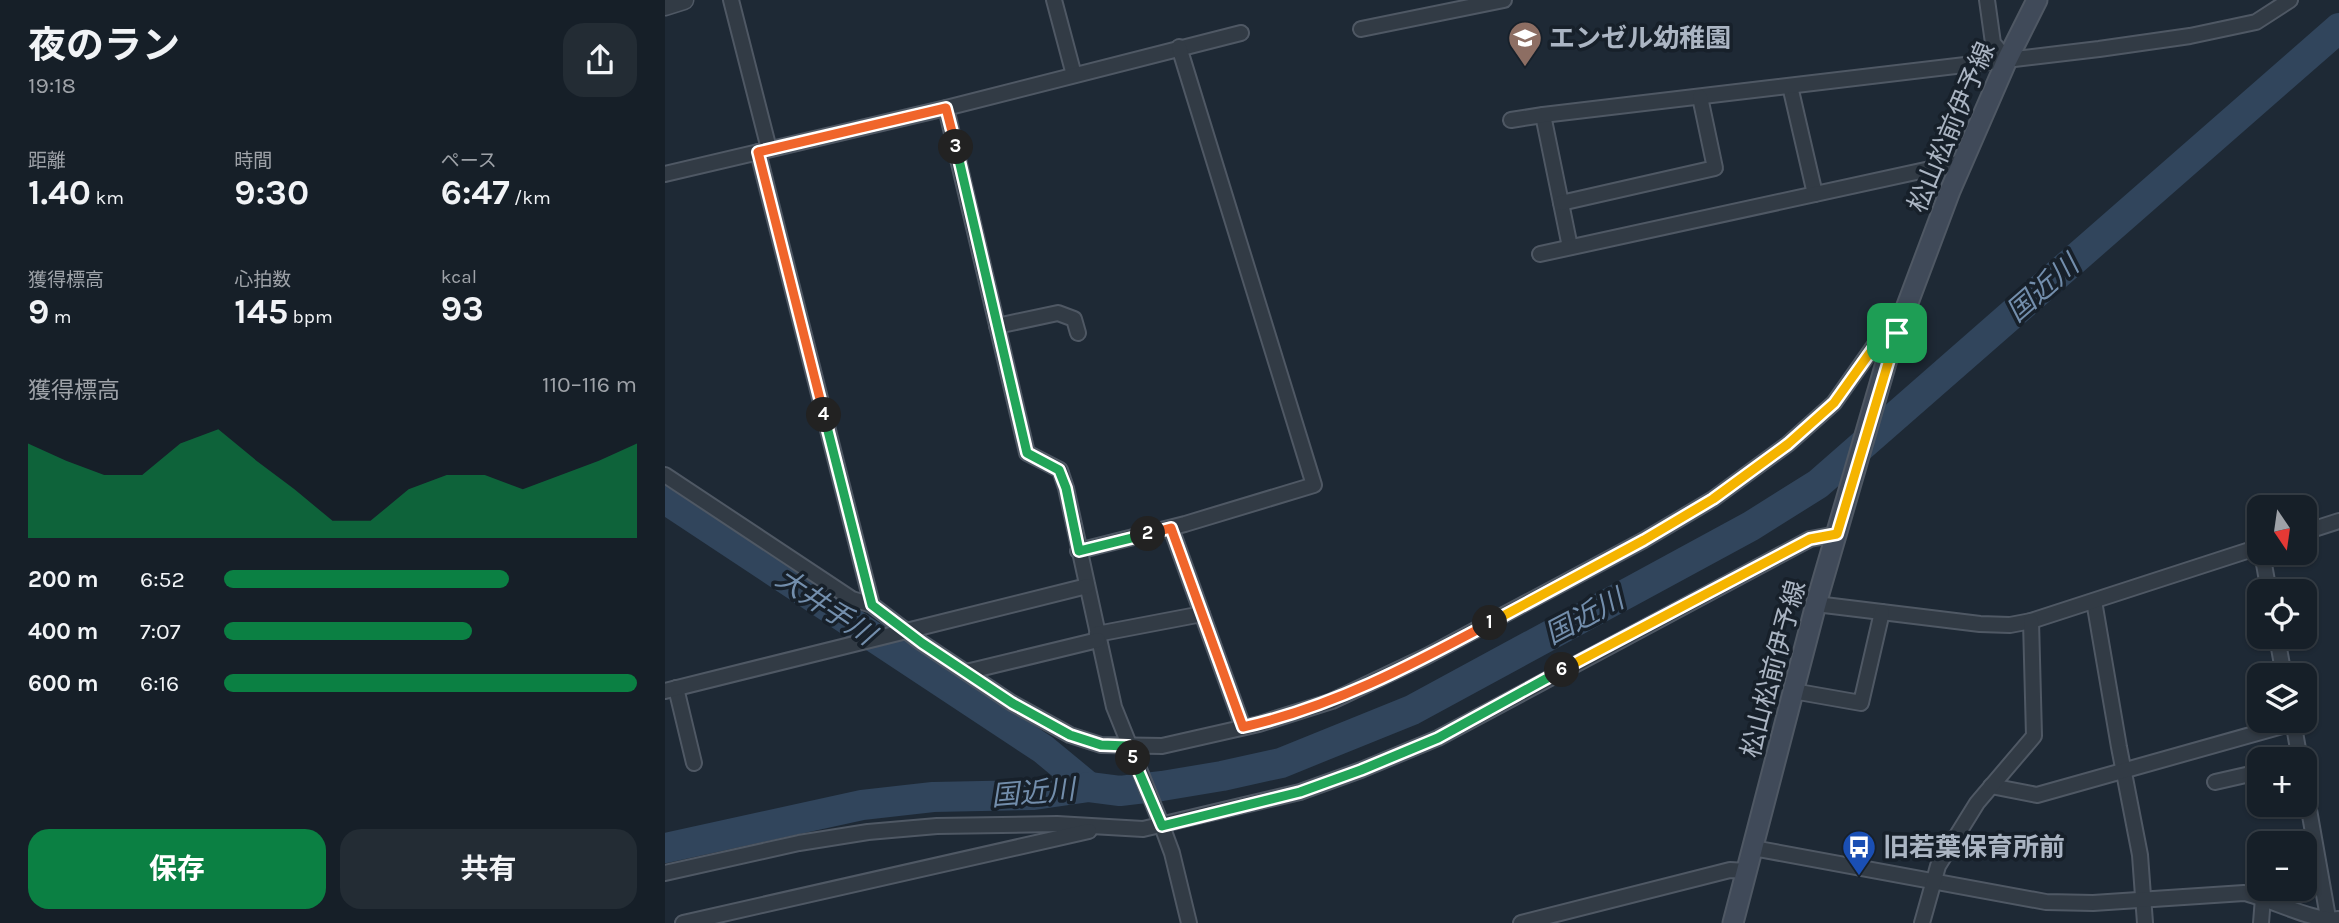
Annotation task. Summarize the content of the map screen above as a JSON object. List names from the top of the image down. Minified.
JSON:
{"streets":{"main road":["松山松前伊予線"]},"water":["国近川","大井手川"],"places":{"school or university":["エンゼル幼稚園"],"bus stop":["旧若葉保育所前"]},"north":"bottom","page":{"heading":["夜のラン","19:18"],"stats":[["距離","1.40 km"],["時間","9:30"],["ペース","6:47 /km"],["獲得標高","9 m"],["心拍数","145 bpm"],["kcal","93"]],"pins":["3","4","2","1","6","5"],"chart":["獲得標高","110–116 m"],"map_buttons":["+","−"],"list":[{"name":"200 m","note":"6:52"},{"name":"400 m","note":"7:07"},{"name":"600 m","note":"6:16"}],"buttons":["保存","共有"]}}
